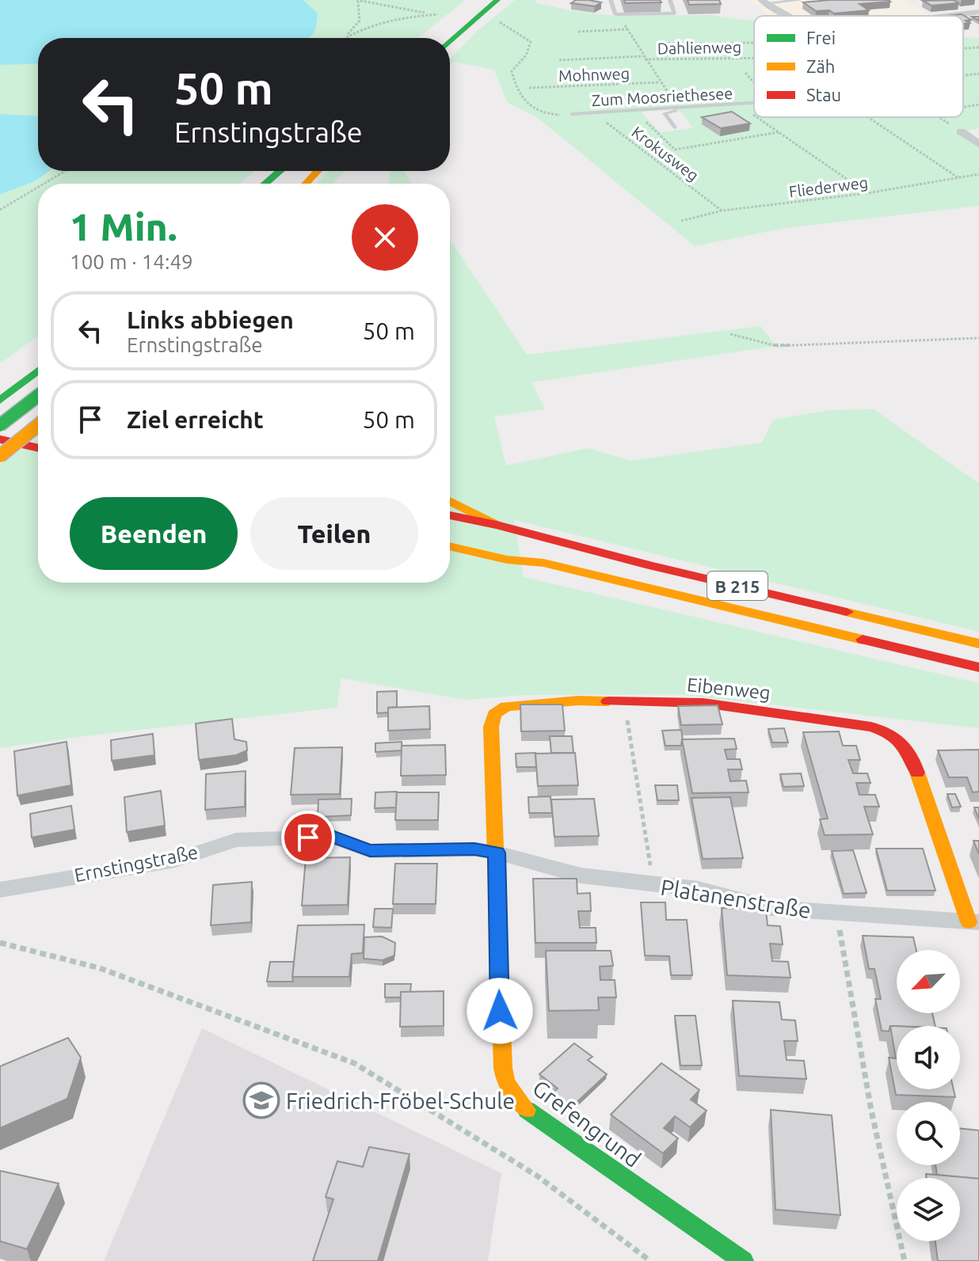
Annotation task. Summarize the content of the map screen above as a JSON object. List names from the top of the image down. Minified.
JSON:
{"streets":{"main road":["B 215","Eibenweg","Grefengrund"],"street":["Ernstingstraße","Platanenstraße"],"lane":["Zum Moosriethesee"],"path":["Dahlienweg","Mohnweg","Krokusweg","Fliederweg"]},"crossings":[["Zum Moosriethesee","Krokusweg"],["Krokusweg","Fliederweg"],["Eibenweg","Ernstingstraße"],["Eibenweg","Platanenstraße"],["Eibenweg","Grefengrund"],["Ernstingstraße","Platanenstraße"],["Ernstingstraße","Grefengrund"],["Platanenstraße","Grefengrund"]],"places":{"school or university":["Friedrich-Fröbel-Schule"]},"legend":["Frei","Zäh","Stau"],"north":"bottom left","page":{"turn":["50 m","Ernstingstraße"],"heading":["1 Min.","100 m · 14:49"],"list":[{"name":"Links abbiegen","note":"Ernstingstraße","value":"50 m"},{"name":"Ziel erreicht","value":"50 m"}],"buttons":["Beenden","Teilen"]}}
